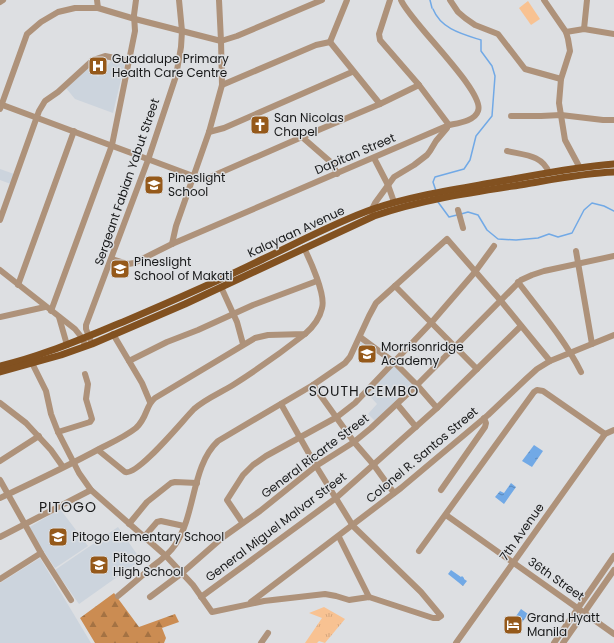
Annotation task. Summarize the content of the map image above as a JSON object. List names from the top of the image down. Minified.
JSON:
{"streets":{"main road":["Kalayaan Avenue"],"street":["Dapitan Street","Sergeant Fabian Yabut Street","Colonel R. Santos Street","General Ricarte Street","General Miguel Malvar Street","7th Avenue","36th Street"]},"crossings":[["Dapitan Street","Sergeant Fabian Yabut Street"],["Sergeant Fabian Yabut Street","Kalayaan Avenue"],["7th Avenue","36th Street"]],"districts":["SOUTH CEMBO","PITOGO"],"places":{"hospital":["Guadalupe Primary Health Care Centre"],"church":["San Nicolas Chapel"],"school or university":["Pineslight School","Pineslight School of Makati","Morrisonridge Academy","Pitogo Elementary School","Pitogo High School"],"hotel":["Grand Hyatt Manila"]}}
